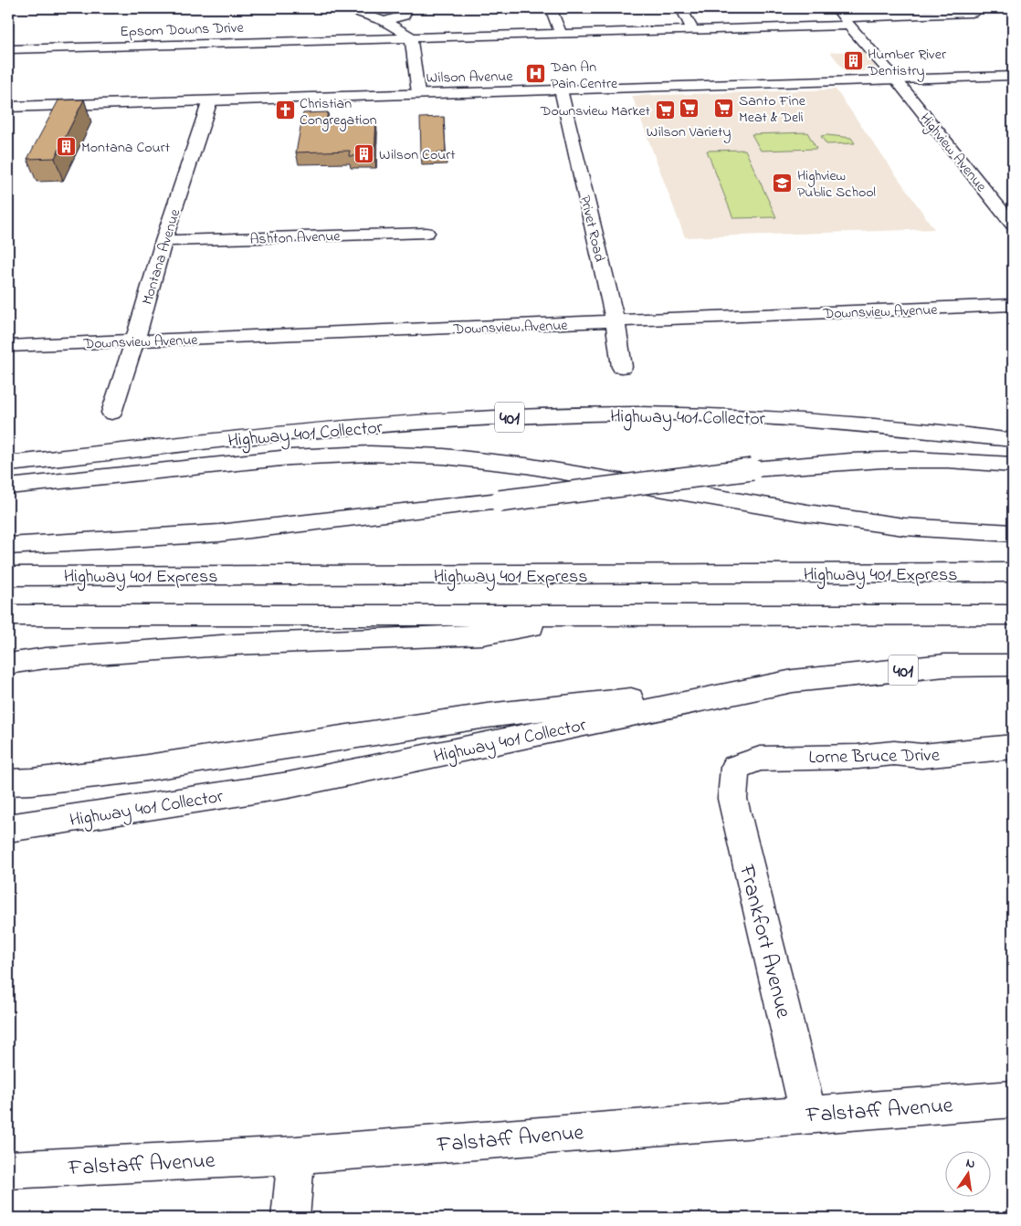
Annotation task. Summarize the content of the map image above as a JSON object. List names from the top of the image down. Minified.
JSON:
{"streets":{"main road":["Epsom Downs Drive","Wilson Avenue","Highview Avenue","Privet Road","Ashton Avenue","Montana Avenue","Downsview Avenue","Highway 401 Collector","401","Highway 401 Express","Lorne Bruce Drive","Frankfort Avenue","Falstaff Avenue"]},"crossings":[["Epsom Downs Drive","Highview Avenue"],["Wilson Avenue","Highview Avenue"],["Wilson Avenue","Privet Road"],["Wilson Avenue","Montana Avenue"],["Privet Road","Downsview Avenue"],["Ashton Avenue","Montana Avenue"],["Montana Avenue","Downsview Avenue"],["Lorne Bruce Drive","Frankfort Avenue"],["Frankfort Avenue","Falstaff Avenue"]],"places":{"building":["Humber River Dentistry","Montana Court","Wilson Court"],"hospital":["Dan An Pain Centre"],"supermarket":["Santo Fine Meat & Deli","Wilson Variety","Downsview Market"],"church":["Christian Congregation"],"school or university":["Highview Public School"]},"north":"top"}
